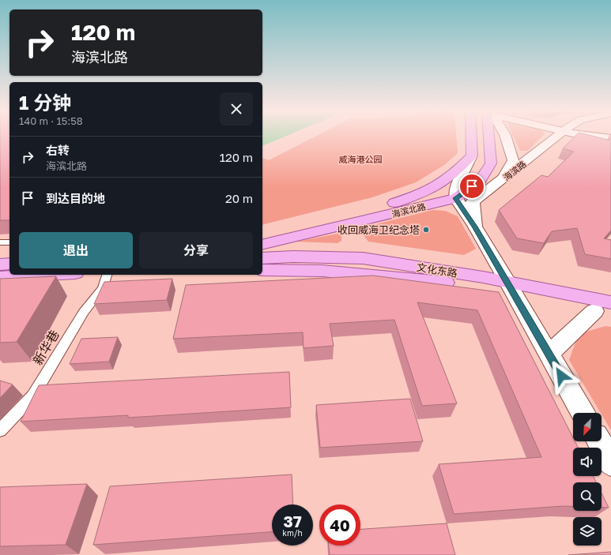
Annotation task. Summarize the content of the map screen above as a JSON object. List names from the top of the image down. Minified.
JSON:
{"streets":{"main road":["海滨北路","文化东路"],"street":["海滨路"],"lane":["新华巷"]},"parks":["威海港公园"],"places":["收回威海卫纪念塔"],"north":"bottom left","page":{"turn":["120 m","海滨北路"],"heading":["1 分钟","140 m · 15:58"],"list":[{"name":"右转","note":"海滨北路","value":"120 m"},{"name":"到达目的地","value":"20 m"}],"buttons":["退出","分享"],"speed":"37 km/h","limit":"40"}}
